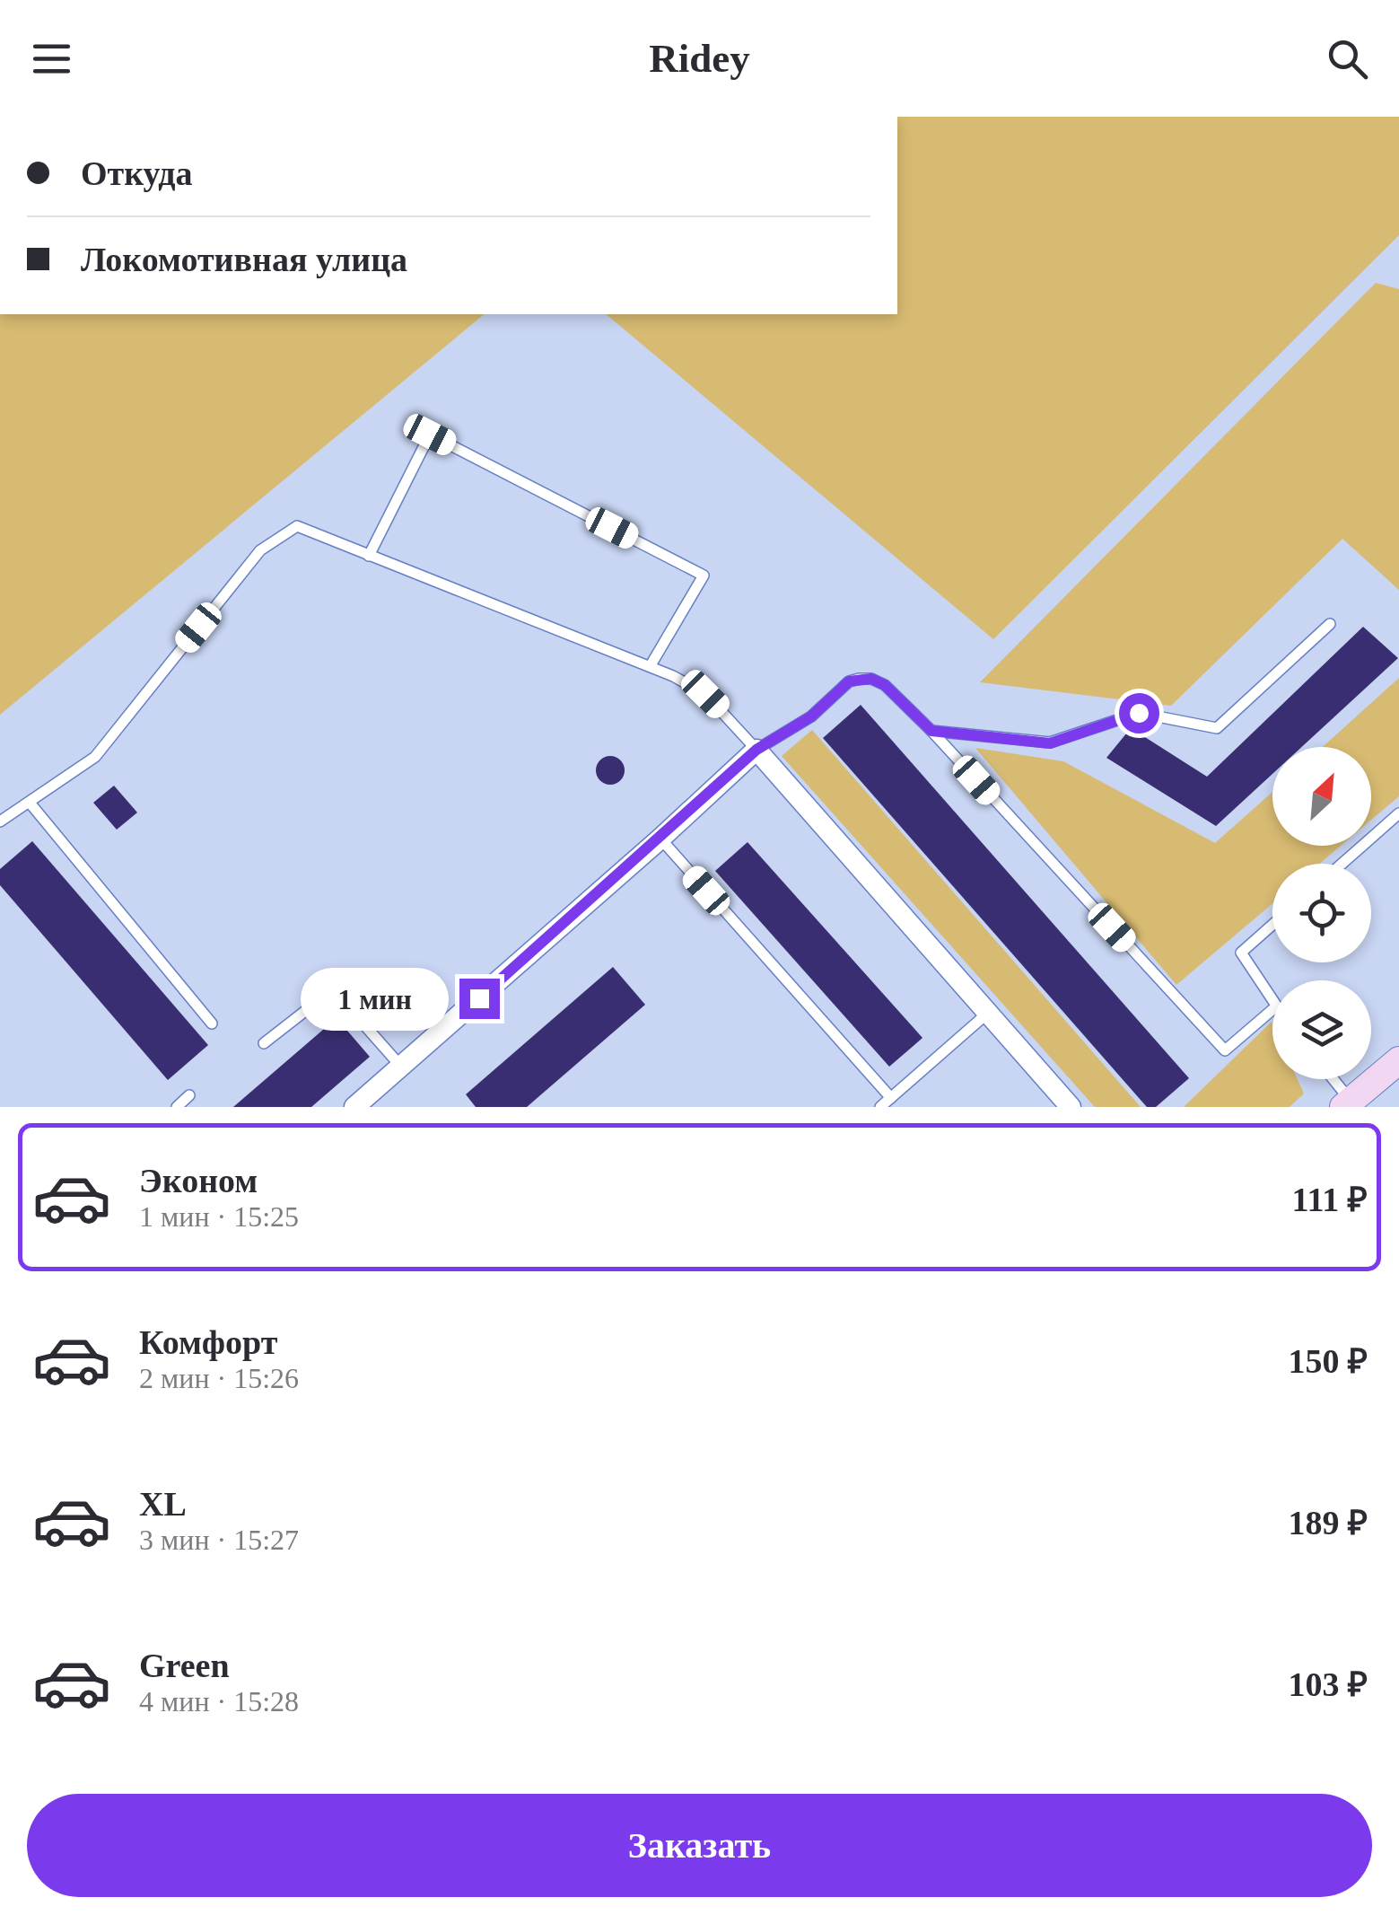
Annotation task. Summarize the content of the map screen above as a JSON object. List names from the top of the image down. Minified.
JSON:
{"north":"top right","page":{"header":"Ridey","banner":["Откуда","Локомотивная улица"],"bubble":"1 мин","list":[{"name":"Эконом","note":"1 мин · 15:25","value":"111 ₽"},{"name":"Комфорт","note":"2 мин · 15:26","value":"150 ₽"},{"name":"XL","note":"3 мин · 15:27","value":"189 ₽"},{"name":"Green","note":"4 мин · 15:28","value":"103 ₽"}],"buttons":"Заказать"}}
